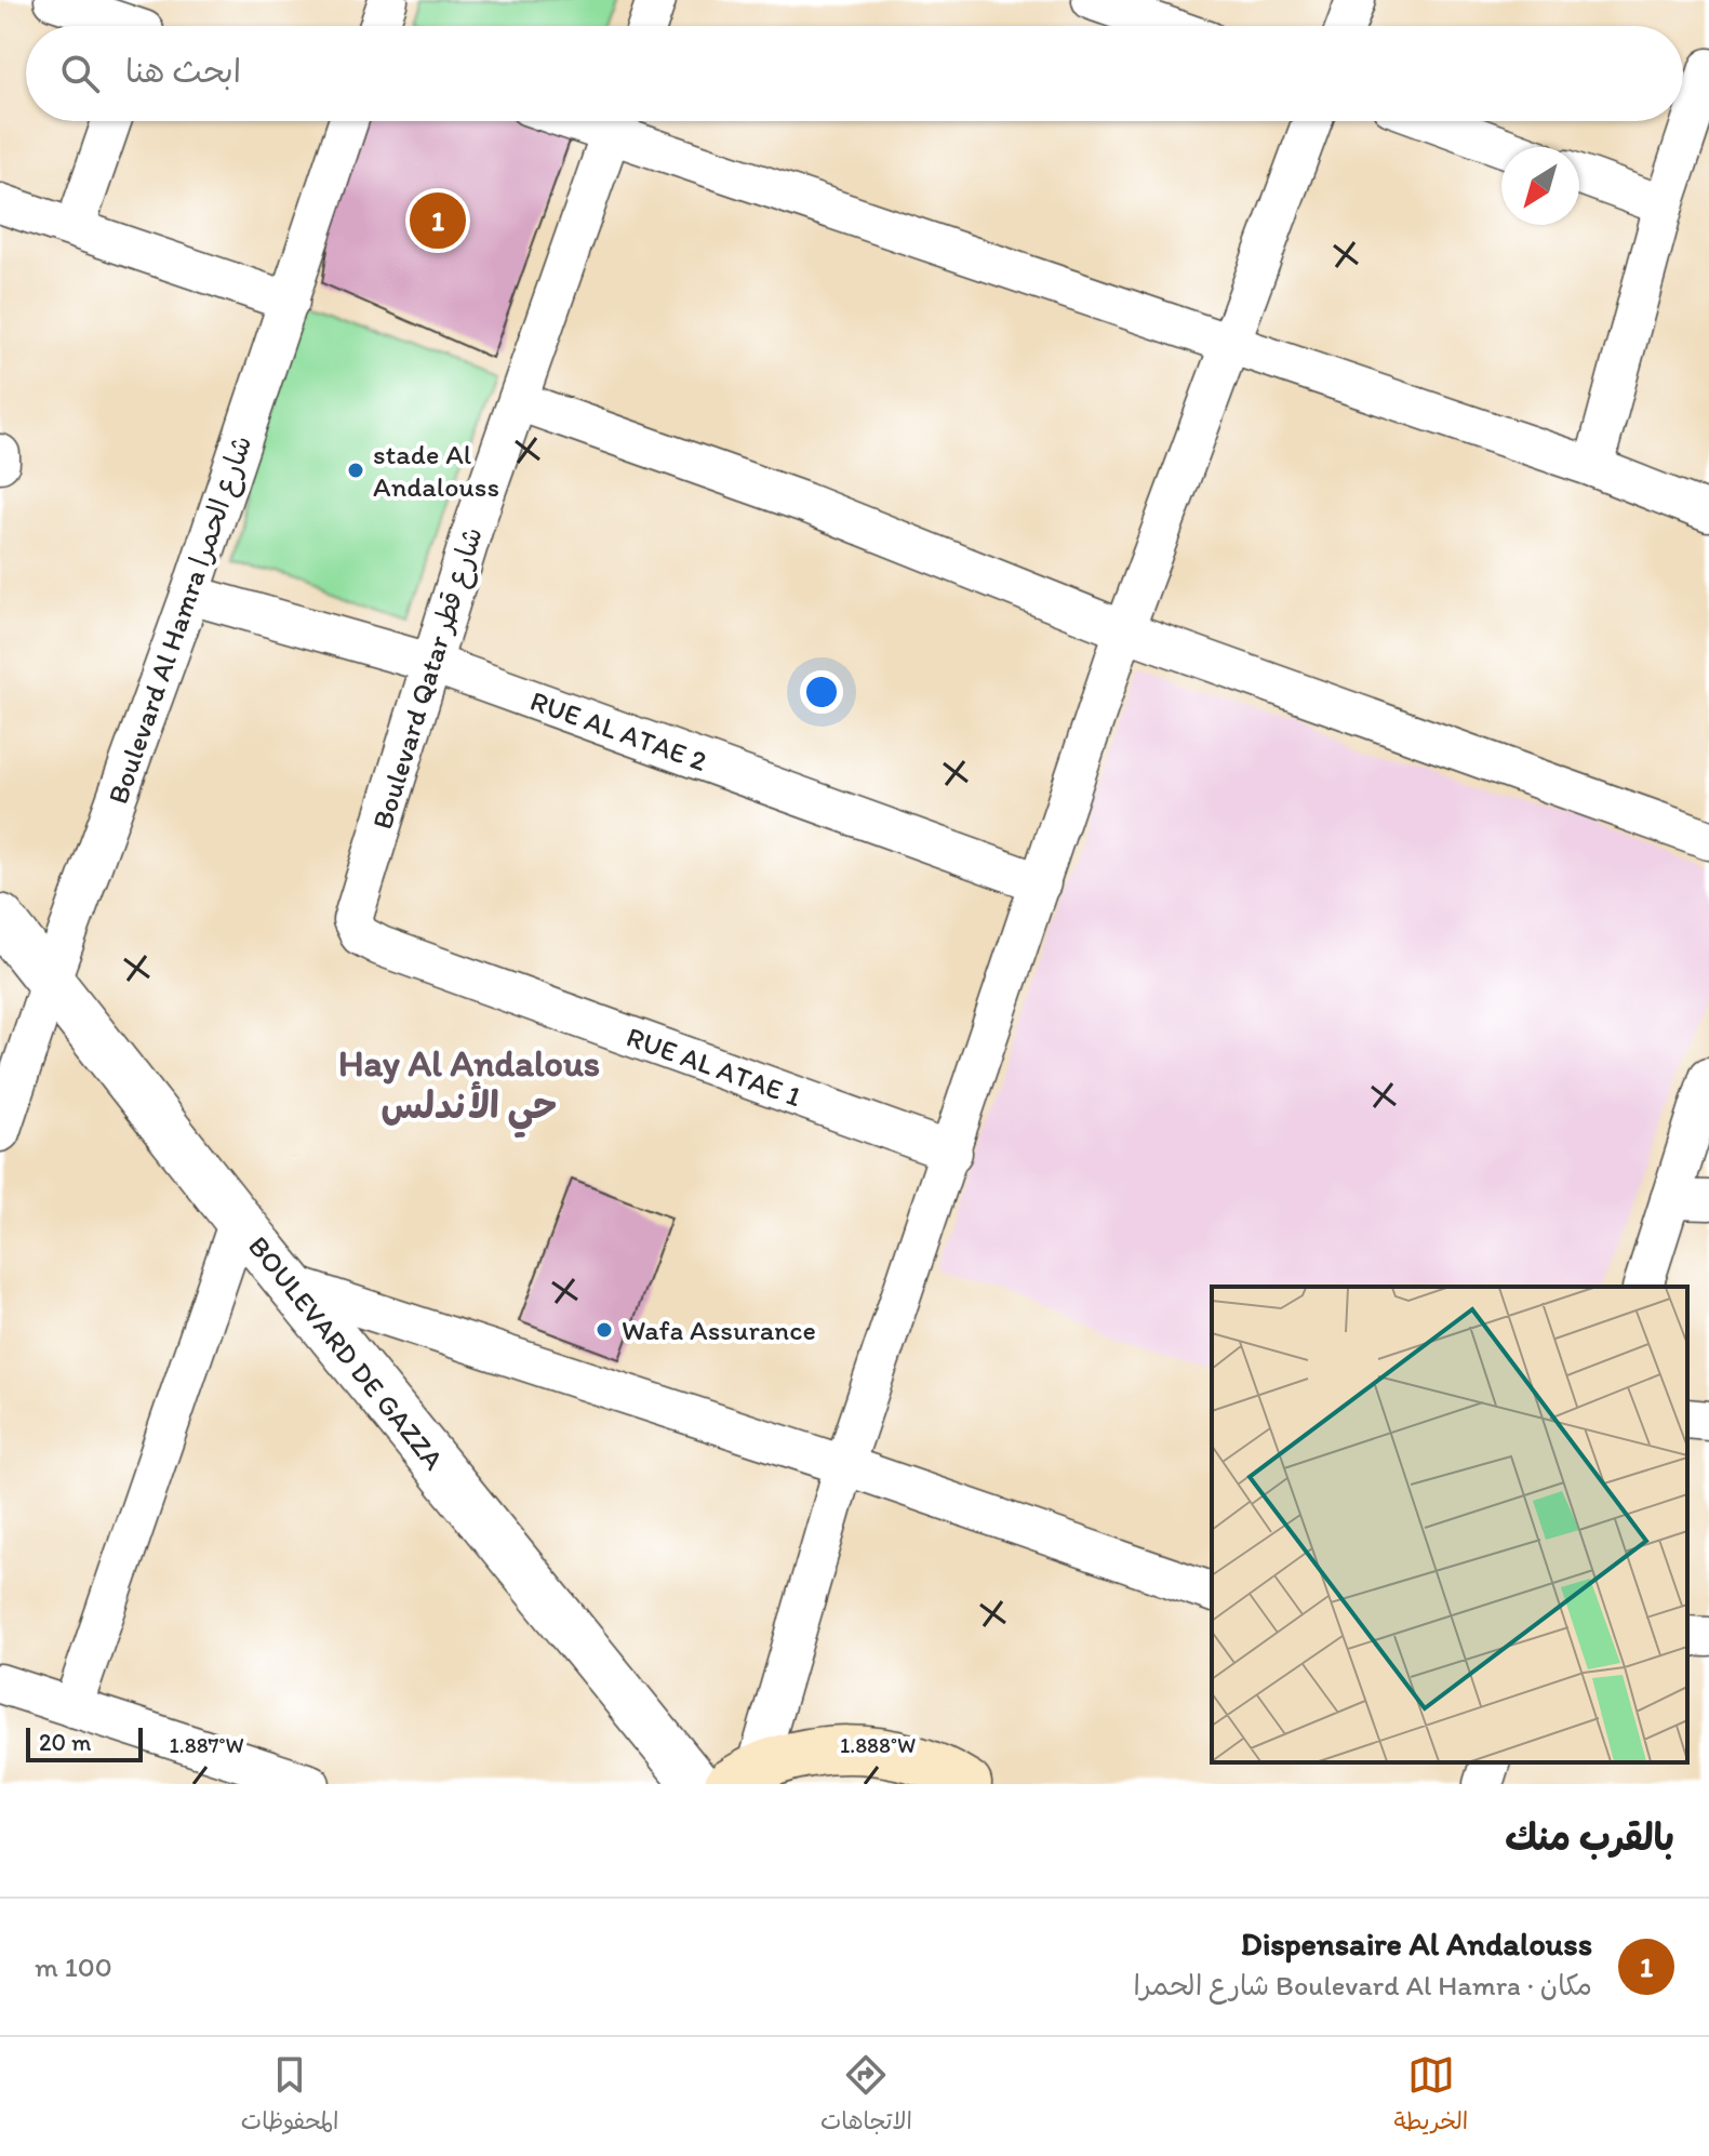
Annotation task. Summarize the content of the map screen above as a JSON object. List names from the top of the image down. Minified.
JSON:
{"streets":{"street":["Boulevard Al Hamra شارع الحمرا","Boulevard Qatar شارع قطر","RUE AL ATAE 2","RUE AL ATAE 1","BOULEVARD DE GAZZA"]},"crossings":[["Boulevard Al Hamra شارع الحمرا","RUE AL ATAE 2"],["Boulevard Al Hamra شارع الحمرا","BOULEVARD DE GAZZA"],["Boulevard Qatar شارع قطر","RUE AL ATAE 2"],["Boulevard Qatar شارع قطر","RUE AL ATAE 1"]],"districts":["Hay Al Andalous حي الأندلس"],"places":["stade Al Andalouss","Wafa Assurance"],"scale_bar":"20 m","north":"bottom left","page":{"search":"ابحث هنا","pins":"1","scale":"20 m","heading":"بالقرب منك","list":[{"mark":"1","name":"Dispensaire Al Andalouss","note":"مكان · Boulevard Al Hamra شارع الحمرا","value":"100 m"}],"nav":["الخريطة","الاتجاهات","المحفوظات"]},"coordinates":["1.887°W","1.888°W"]}
